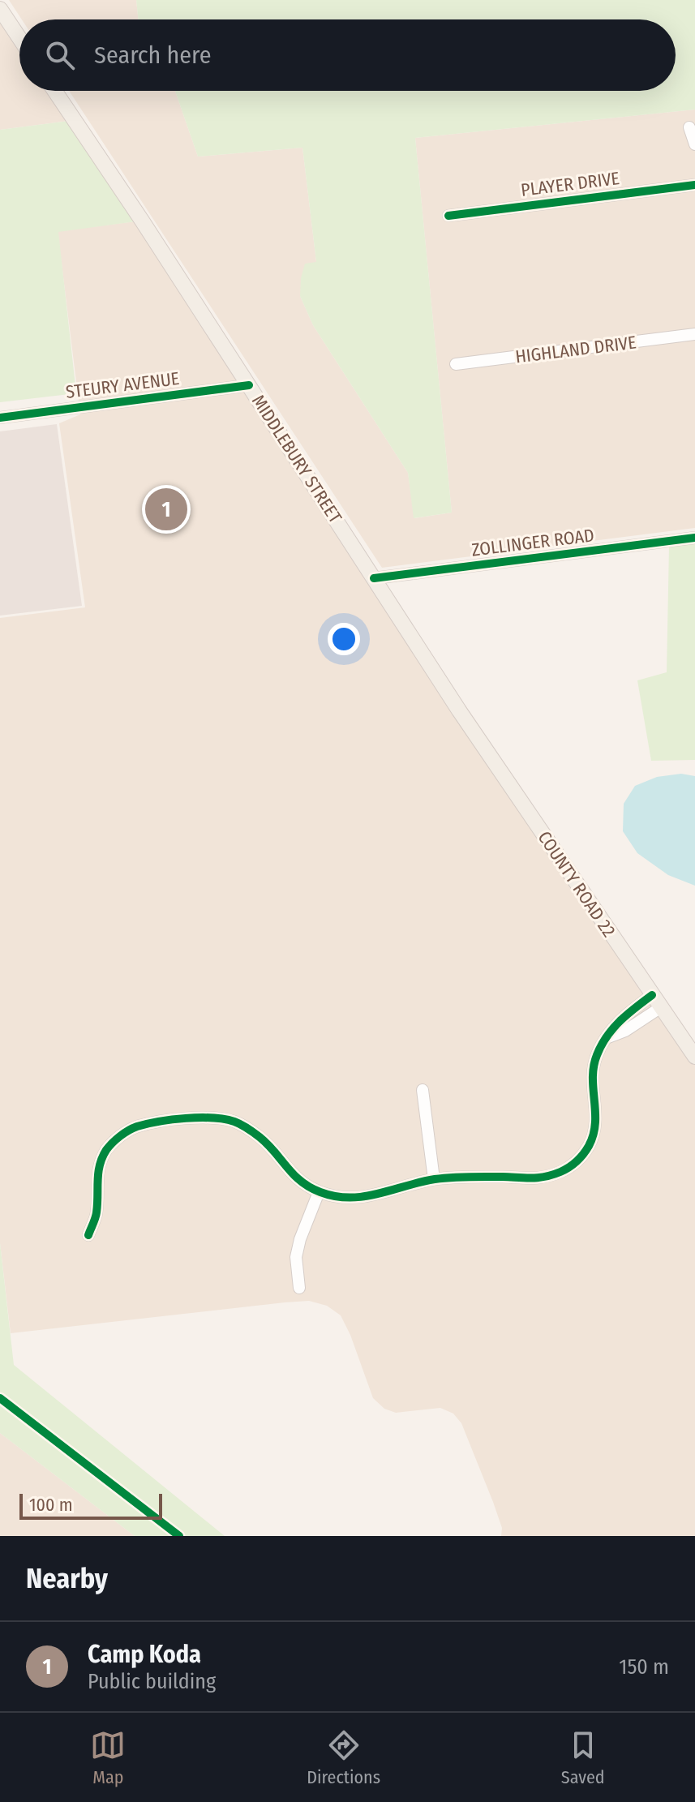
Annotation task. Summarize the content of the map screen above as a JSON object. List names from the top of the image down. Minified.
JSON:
{"streets":{"main road":["MIDDLEBURY STREET","COUNTY ROAD 22"],"street":["PLAYER DRIVE","HIGHLAND DRIVE","STEURY AVENUE","ZOLLINGER ROAD"]},"crossings":[["STEURY AVENUE","MIDDLEBURY STREET"],["MIDDLEBURY STREET","ZOLLINGER ROAD"],["MIDDLEBURY STREET","COUNTY ROAD 22"]],"scale_bar":"100 m","page":{"search":"Search here","pins":"1","scale":"100 m","heading":"Nearby","list":[{"mark":"1","name":"Camp Koda","note":"Public building","value":"150 m"}],"nav":["Map","Directions","Saved"]}}
